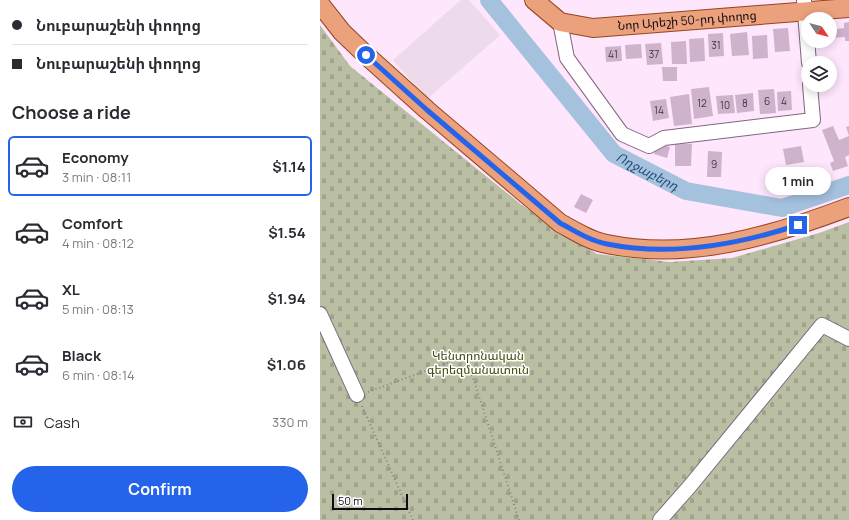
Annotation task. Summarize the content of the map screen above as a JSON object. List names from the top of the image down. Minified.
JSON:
{"streets":{"main road":["Նոր Արեշի 50-րդ փողոց"]},"water":["Ողջաբերդ"],"parks":["Կենտրոնական գերեզմանատուն"],"house_numbers":["31","41","37","6","4","12","8","10","14","9"],"scale_bar":"50 m","north":"bottom right","page":{"banner":["Նուբարաշենի փողոց","Նուբարաշենի փողոց"],"heading":"Choose a ride","list":[{"name":"Economy","note":"3 min · 08:11","value":"$1.14"},{"name":"Comfort","note":"4 min · 08:12","value":"$1.54"},{"name":"XL","note":"5 min · 08:13","value":"$1.94"},{"name":"Black","note":"6 min · 08:14","value":"$1.06"}],"bubble":"1 min","pay":["Cash","330 m"],"buttons":"Confirm","scale":"50 m"}}
